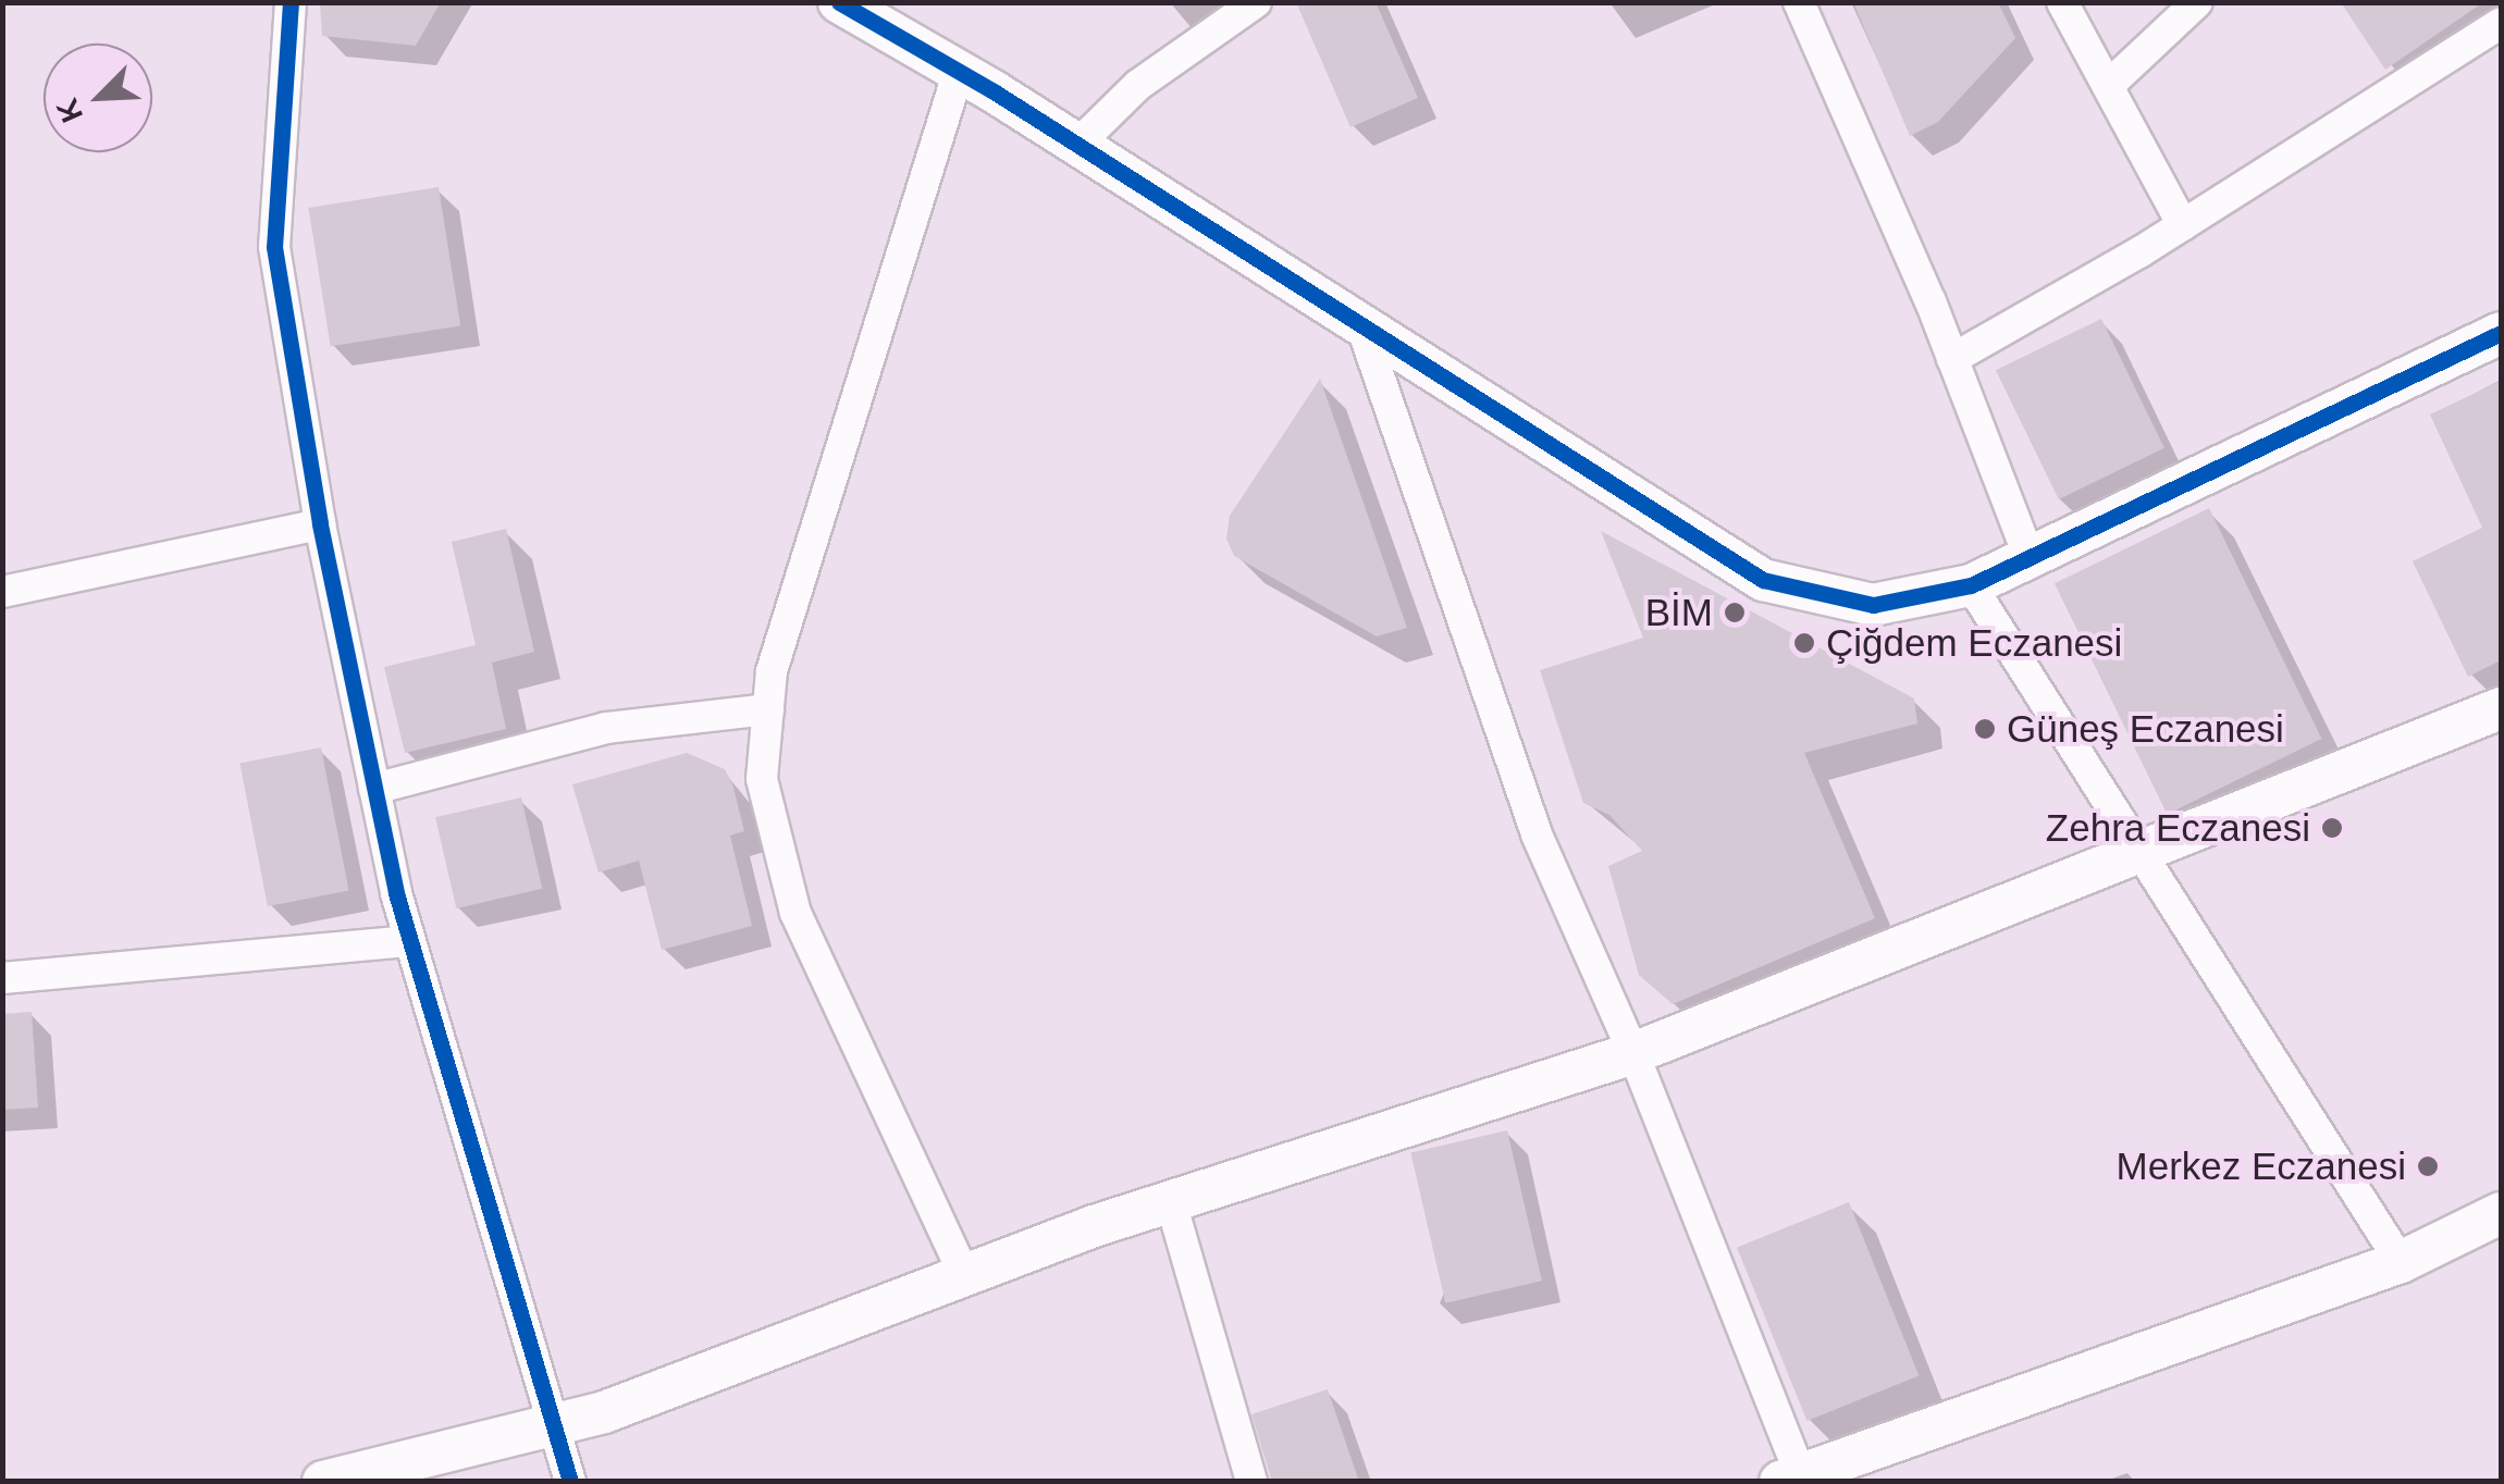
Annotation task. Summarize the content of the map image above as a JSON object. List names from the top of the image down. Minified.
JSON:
{"places":["BİM","Çiğdem Eczanesi","Güneş Eczanesi","Zehra Eczanesi","Merkez Eczanesi"],"north":"bottom left"}
